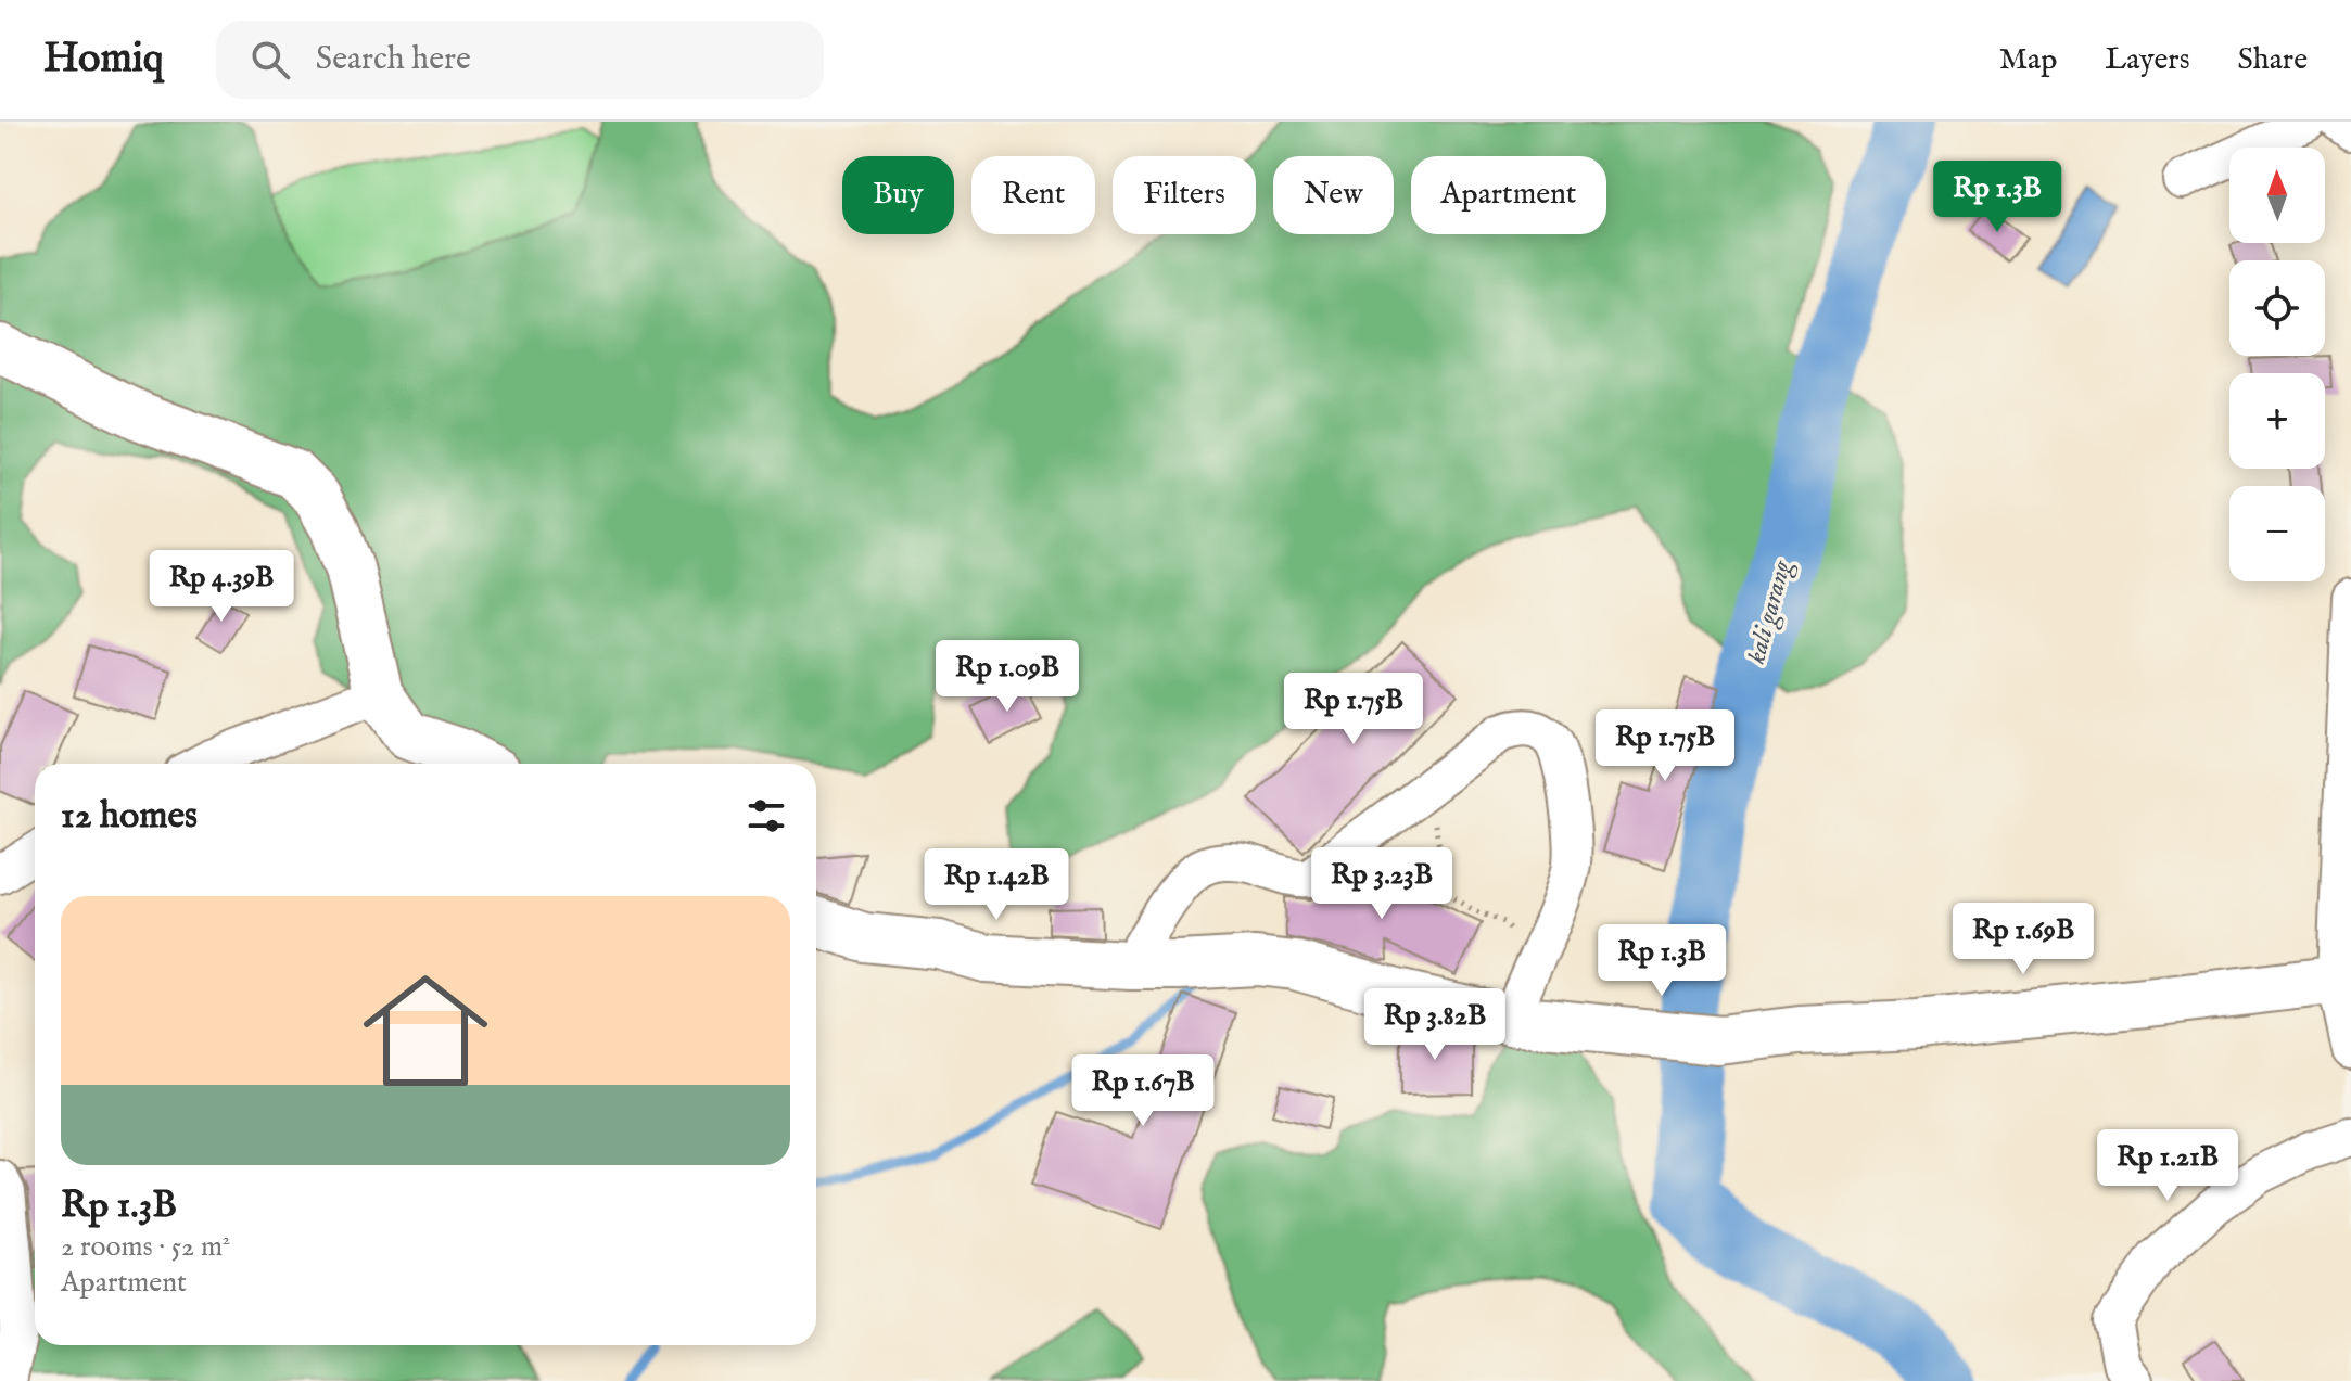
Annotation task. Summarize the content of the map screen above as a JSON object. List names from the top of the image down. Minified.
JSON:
{"water":["kali garang"],"north":"top","page":{"header":"Homiq","search":"Search here","nav":["Map","Layers","Share"],"map_buttons":["+","−"],"chip":["Buy","Rent","Filters","New","Apartment"],"price":["Rp 1.3B","Rp 4.39B","Rp 1.09B","Rp 1.75B","Rp 1.75B","Rp 3.23B","Rp 1.42B","Rp 1.69B","Rp 1.3B","Rp 3.82B","Rp 1.67B","Rp 1.21B"],"heading":"12 homes","list":[{"name":"Rp 1.3B","note":"2 rooms · 52 m² · Apartment"}]}}
